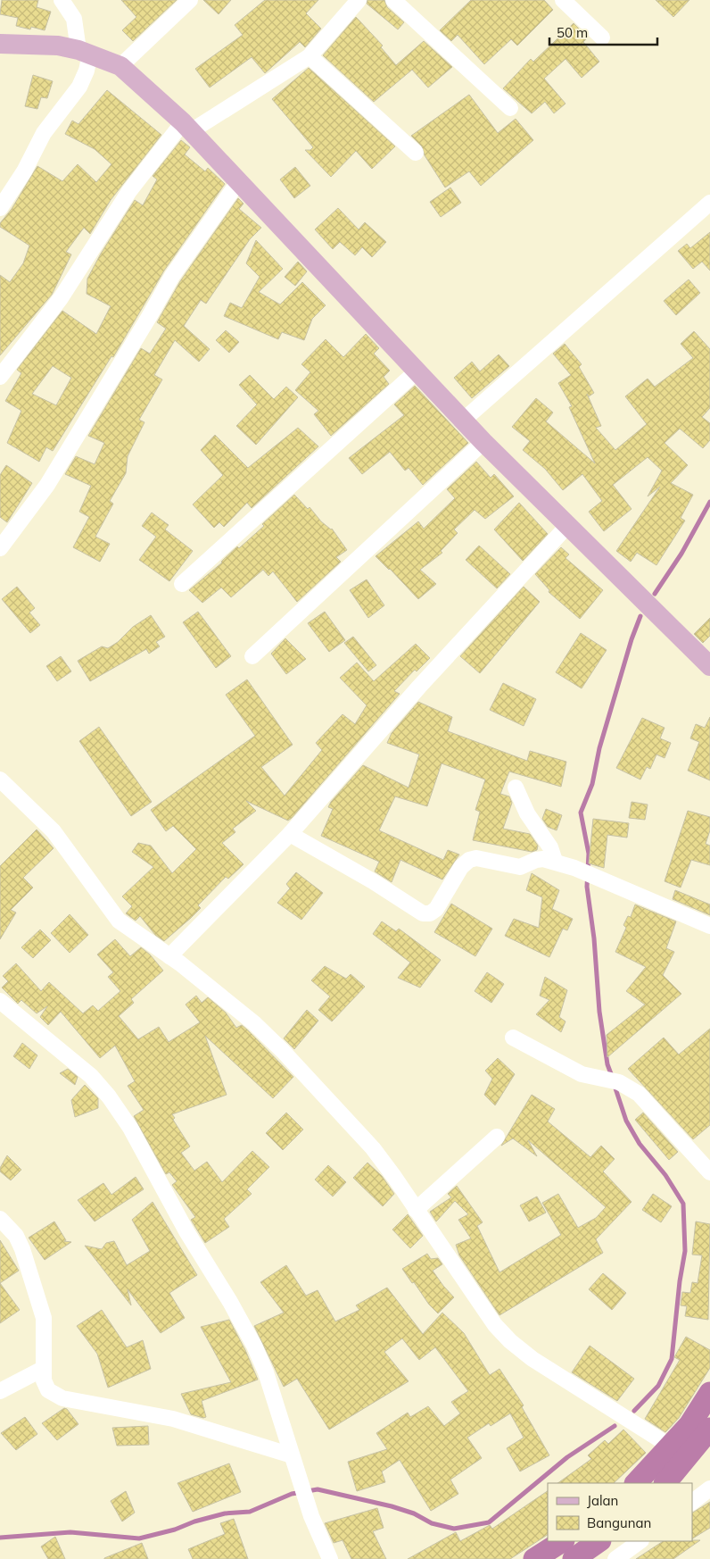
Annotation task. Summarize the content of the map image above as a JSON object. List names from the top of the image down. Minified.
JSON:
{"legend":["Jalan","Bangunan"],"scale_bar":"50 m"}
